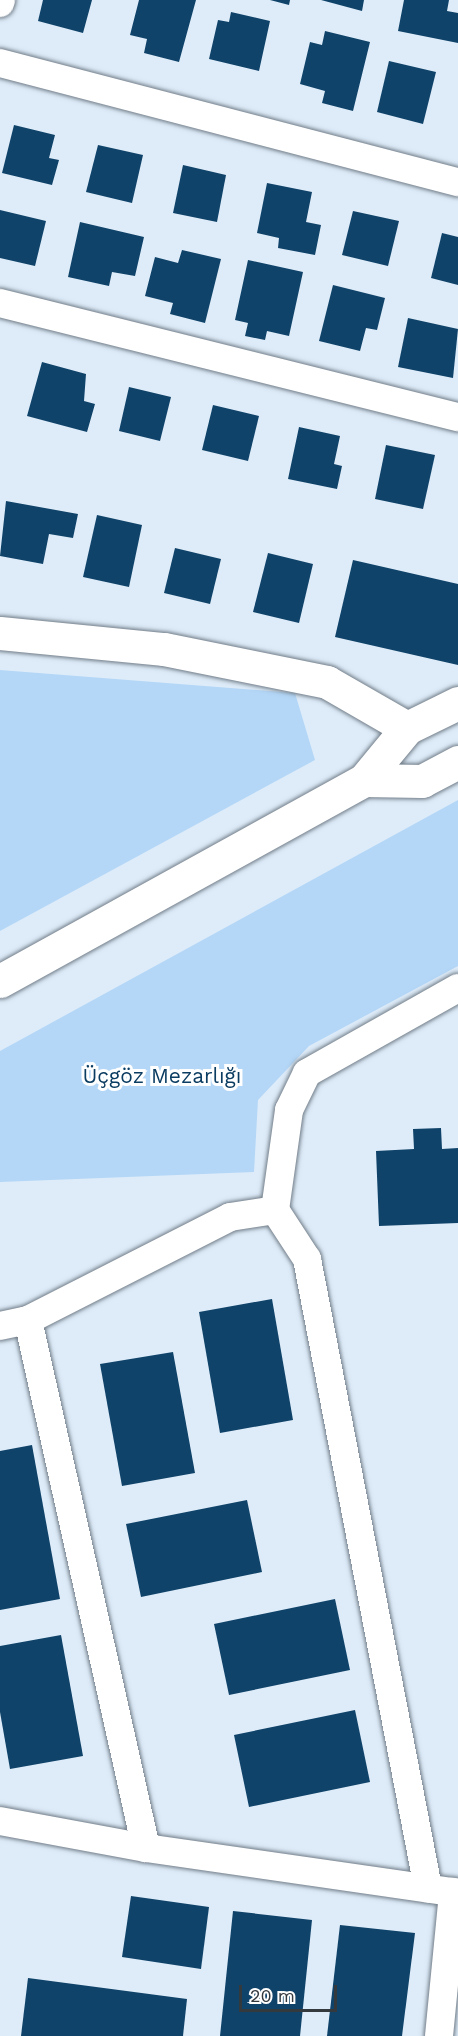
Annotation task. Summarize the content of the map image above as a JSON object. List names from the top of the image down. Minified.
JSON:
{"parks":["Üçgöz Mezarlığı"],"scale_bar":"20 m"}
